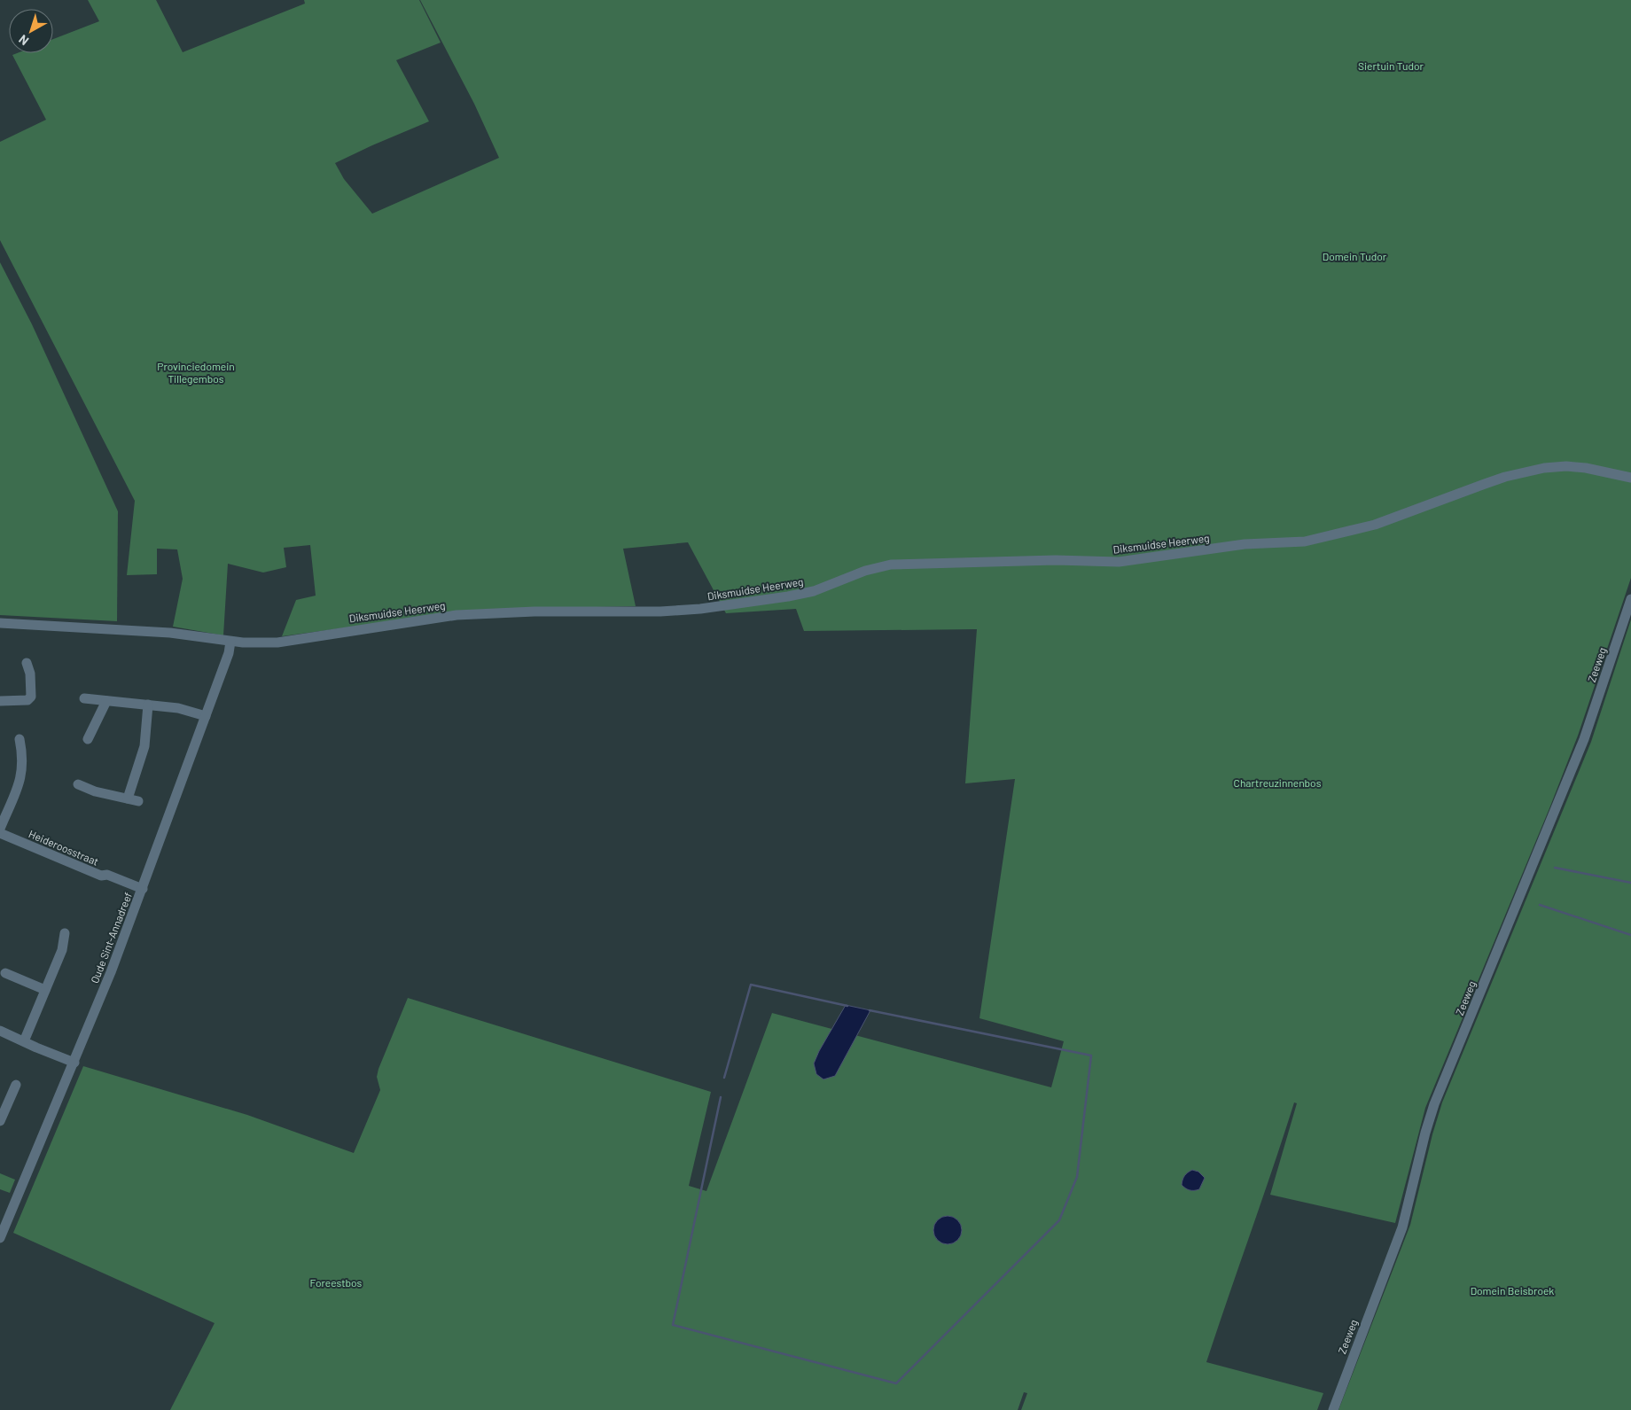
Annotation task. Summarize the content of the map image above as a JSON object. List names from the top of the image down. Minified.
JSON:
{"streets":{"street":["Diksmuidse Heerweg","Zeeweg","Heideroosstraat","Oude Sint-Annadreef"]},"crossings":[["Diksmuidse Heerweg","Oude Sint-Annadreef"],["Heideroosstraat","Oude Sint-Annadreef"]],"parks":["Siertuin Tudor","Domein Tudor","Provinciedomein Tillegembos","Chartreuzinnenbos","Foreestbos","Domein Beisbroek"],"north":"bottom left"}
